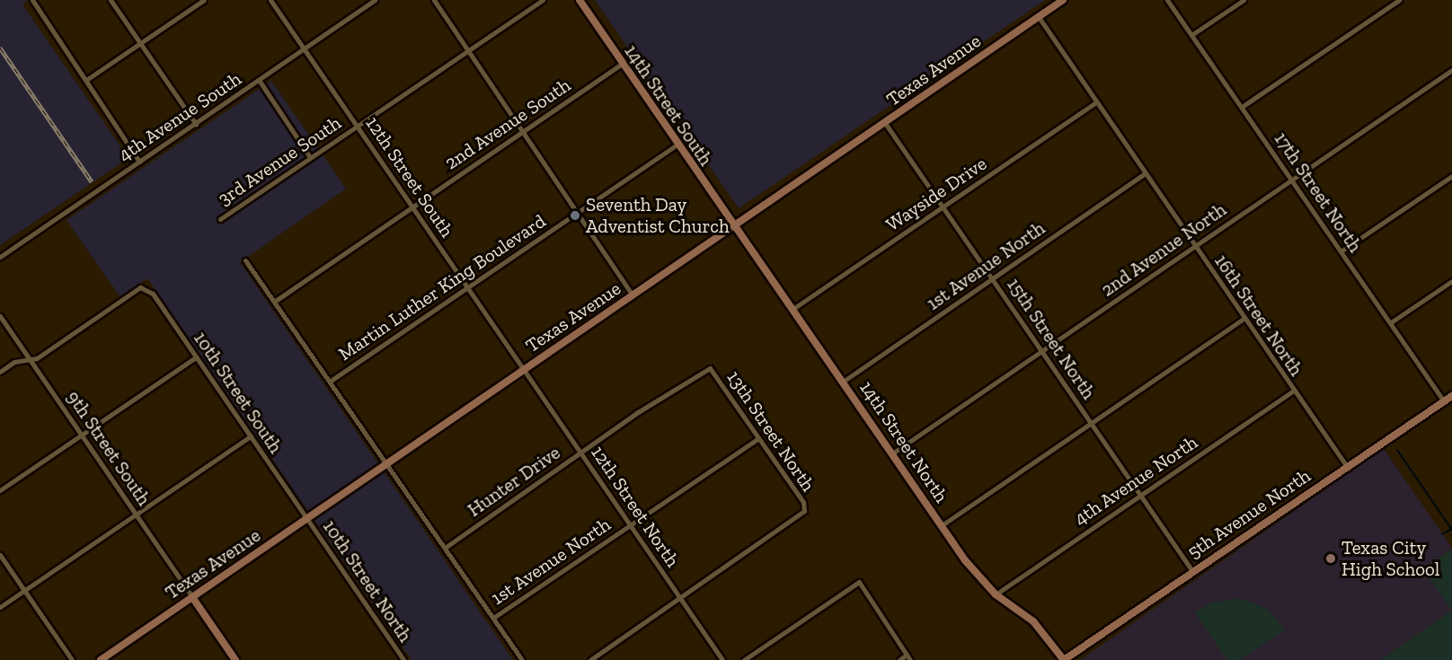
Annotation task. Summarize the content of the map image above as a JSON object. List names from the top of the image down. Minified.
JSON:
{"streets":{"street":["Texas Avenue","14th Street South","4th Avenue South","2nd Avenue South","3rd Avenue South","12th Street South","17th Street North","Wayside Drive","2nd Avenue North","1st Avenue North","Martin Luther King Boulevard","16th Street North","15th Street North","10th Street South","13th Street North","14th Street North","9th Street South","4th Avenue North","Hunter Drive","12th Street North","5th Avenue North","10th Street North"]},"crossings":[["Texas Avenue","14th Street South"],["Texas Avenue","12th Street South"],["Texas Avenue","16th Street North"],["Texas Avenue","15th Street North"],["Texas Avenue","10th Street South"],["Texas Avenue","14th Street North"],["Texas Avenue","9th Street South"],["Texas Avenue","12th Street North"],["Texas Avenue","10th Street North"],["14th Street South","2nd Avenue South"],["14th Street South","Martin Luther King Boulevard"],["14th Street South","14th Street North"],["4th Avenue South","12th Street South"],["2nd Avenue South","12th Street South"],["3rd Avenue South","12th Street South"],["12th Street South","Martin Luther King Boulevard"],["12th Street South","12th Street North"],["17th Street North","2nd Avenue North"],["17th Street North","5th Avenue North"],["Wayside Drive","16th Street North"],["Wayside Drive","15th Street North"],["Wayside Drive","14th Street North"],["2nd Avenue North","16th Street North"],["2nd Avenue North","15th Street North"],["2nd Avenue North","14th Street North"],["1st Avenue North","16th Street North"],["1st Avenue North","15th Street North"],["1st Avenue North","13th Street North"],["1st Avenue North","14th Street North"],["1st Avenue North","12th Street North"],["16th Street North","4th Avenue North"],["16th Street North","5th Avenue North"],["15th Street North","4th Avenue North"],["15th Street North","5th Avenue North"],["10th Street South","9th Street South"],["10th Street South","10th Street North"],["13th Street North","Hunter Drive"],["13th Street North","12th Street North"],["14th Street North","4th Avenue North"],["14th Street North","5th Avenue North"],["Hunter Drive","12th Street North"]],"places":["Seventh Day Adventist Church","Texas City High School"]}
